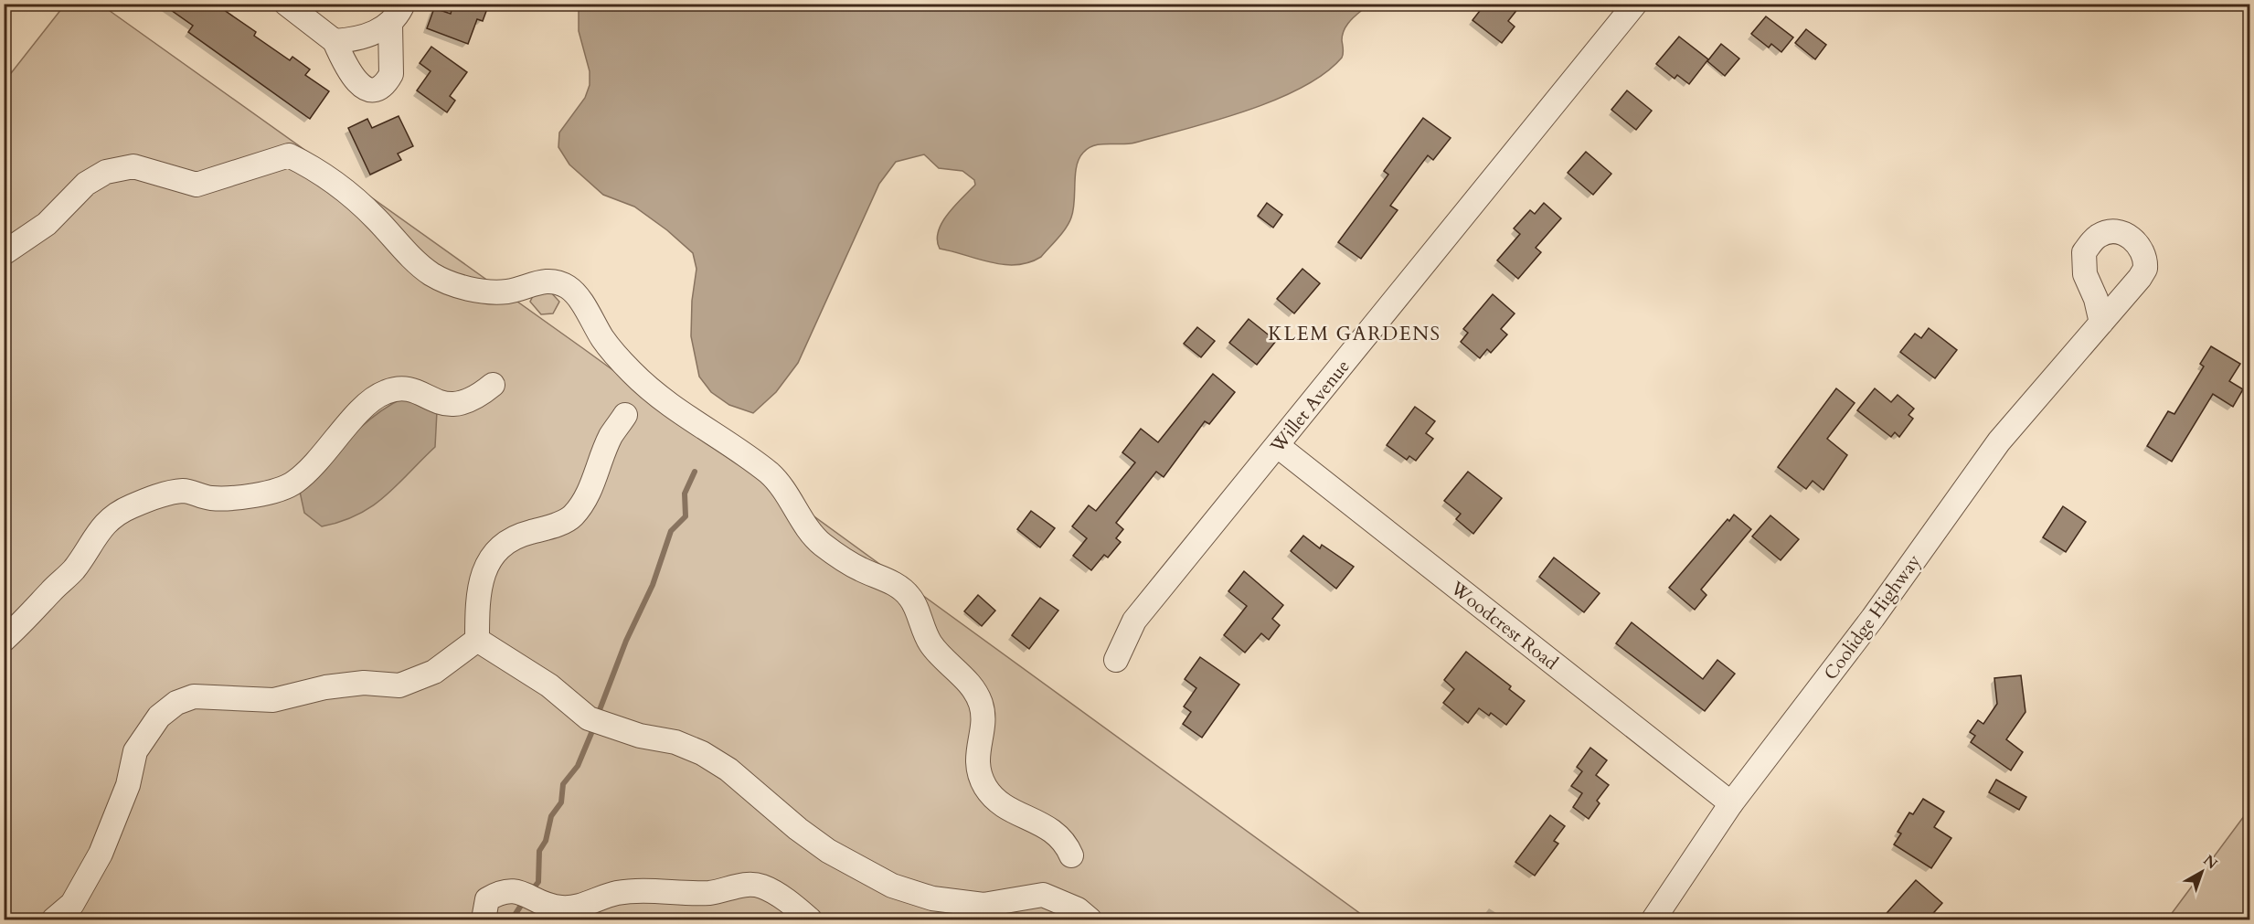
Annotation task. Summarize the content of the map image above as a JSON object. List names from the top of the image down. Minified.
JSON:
{"streets":{"street":["Willet Avenue","Coolidge Highway","Woodcrest Road"]},"crossings":[["Willet Avenue","Woodcrest Road"],["Coolidge Highway","Woodcrest Road"]],"districts":["KLEM GARDENS"],"north":"top right"}
